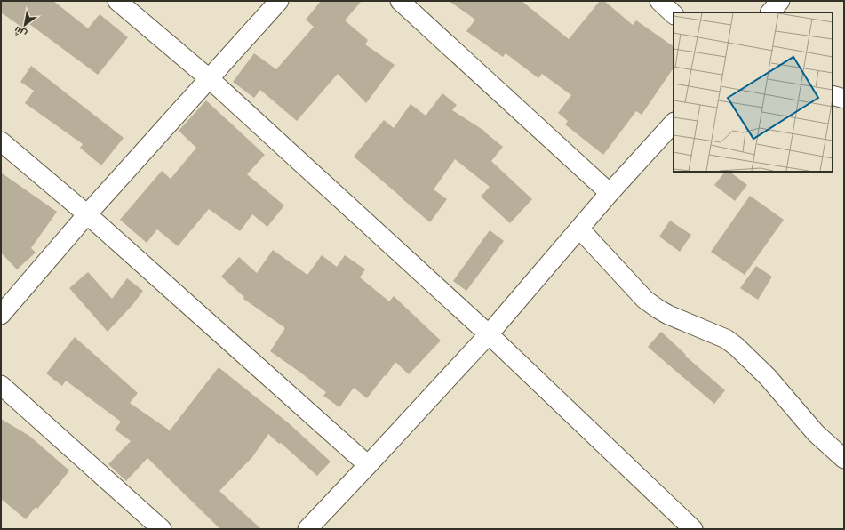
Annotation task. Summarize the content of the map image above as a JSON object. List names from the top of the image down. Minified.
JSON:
{"north":"bottom left"}
